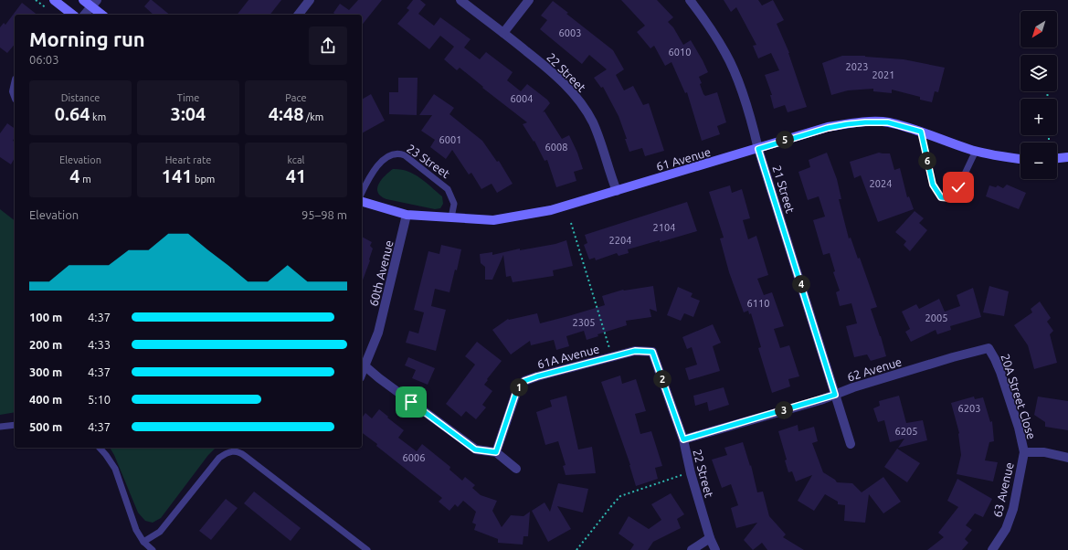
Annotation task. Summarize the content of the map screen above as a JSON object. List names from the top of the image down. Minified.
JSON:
{"streets":{"street":["22 Street","61 Avenue","21 Street","60th Avenue","61A Avenue","62 Avenue","20A Street Close","63 Avenue"],"lane":["23 Street"]},"crossings":[["22 Street","61 Avenue"],["22 Street","61A Avenue"],["22 Street","62 Avenue"],["61 Avenue","23 Street"],["61 Avenue","21 Street"],["21 Street","62 Avenue"],["62 Avenue","20A Street Close"],["20A Street Close","63 Avenue"]],"house_numbers":["6003","6010","2023","2021","6004","6001","6008","2024","2104","2204","6110","2005","2305","6203","6205","6006"],"north":"bottom left","page":{"map_buttons":["+","−"],"heading":["Morning run","06:03"],"stats":[["Distance","0.64 km"],["Time","3:04"],["Pace","4:48 /km"],["Elevation","4 m"],["Heart rate","141 bpm"],["kcal","41"]],"pins":["5","6","4","2","1","3"],"chart":["Elevation","95–98 m"],"list":[{"name":"100 m","note":"4:37"},{"name":"200 m","note":"4:33"},{"name":"300 m","note":"4:37"},{"name":"400 m","note":"5:10"},{"name":"500 m","note":"4:37"}]}}
